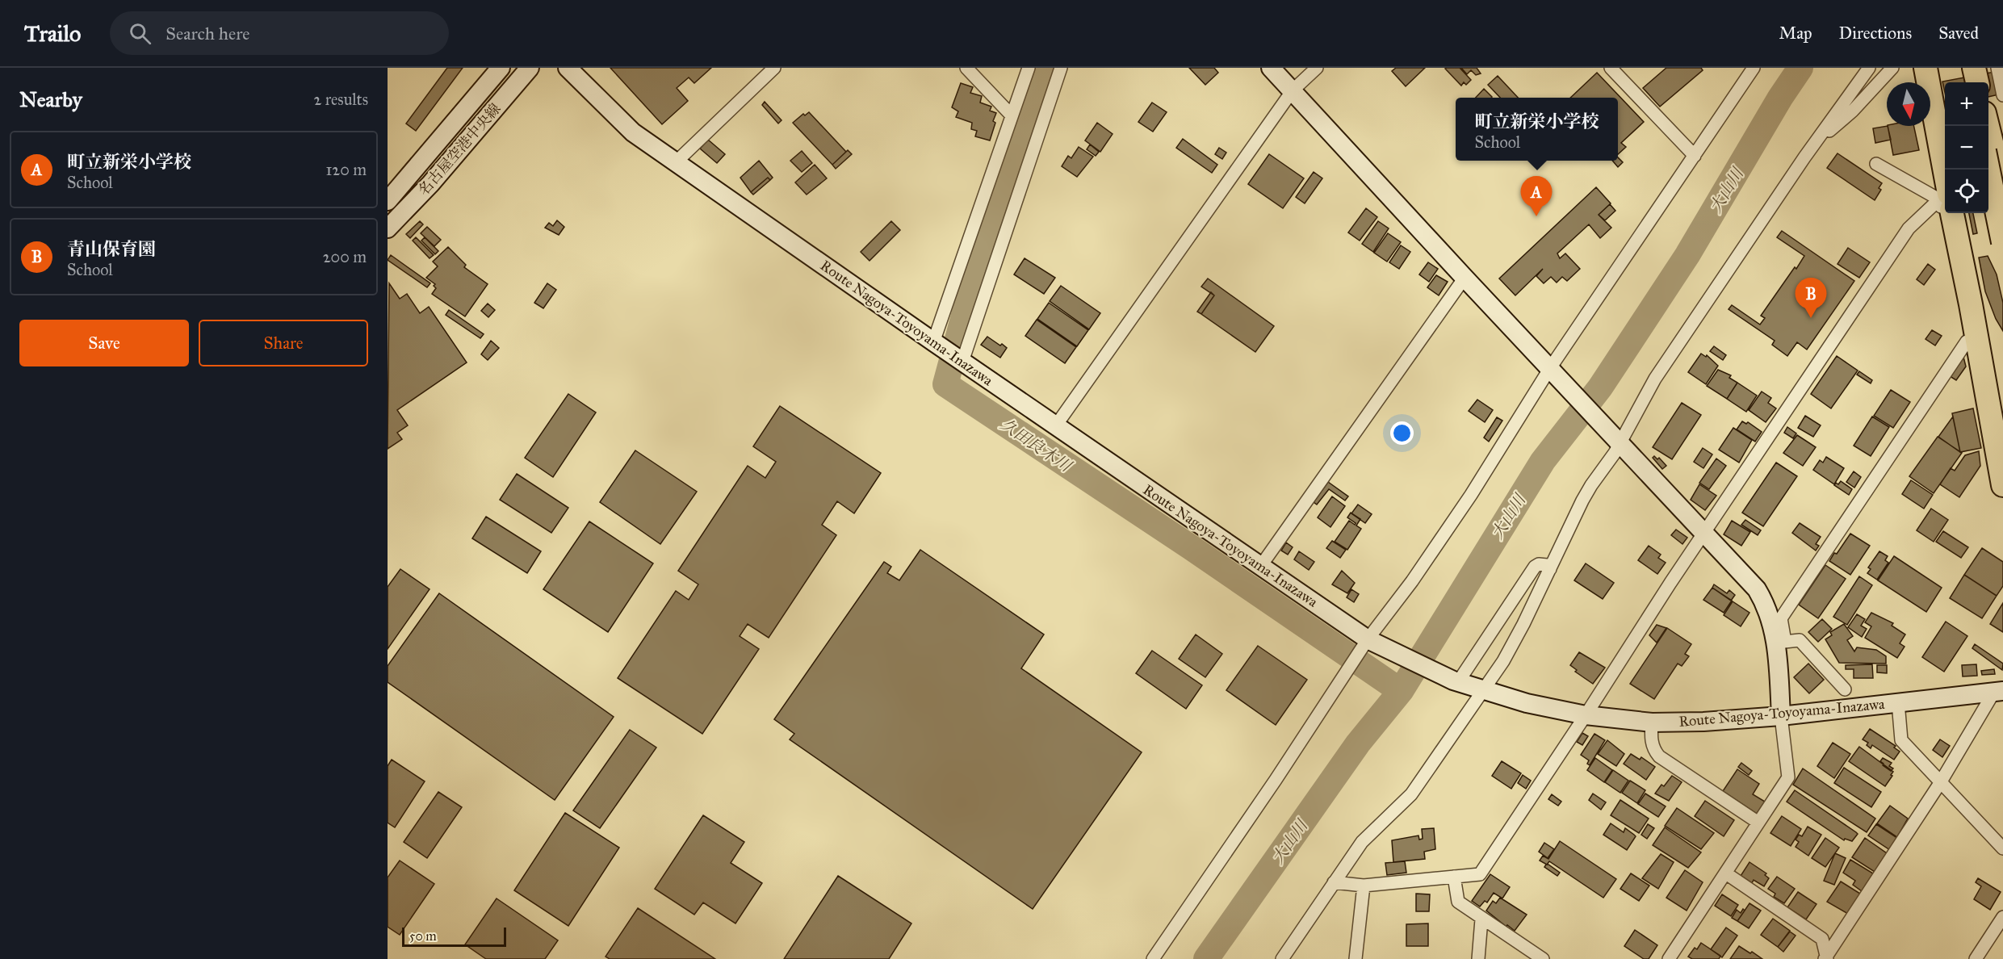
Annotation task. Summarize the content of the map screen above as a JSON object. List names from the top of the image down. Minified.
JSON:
{"streets":{"main road":["名古屋空港中央線","Route Nagoya-Toyoyama-Inazawa"]},"water":["大山川","久田良木川"],"scale_bar":"50 m","north":"bottom","page":{"header":"Trailo","search":"Search here","nav":["Map","Directions","Saved"],"heading":["Nearby","2 results"],"map_buttons":["+","−"],"popup":["町立新栄小学校","School"],"list":[{"mark":"A","name":"町立新栄小学校","note":"School","value":"120 m"},{"mark":"B","name":"青山保育園","note":"School","value":"200 m"}],"pins":["A","B"],"buttons":["Save","Share"],"scale":"50 m"}}
